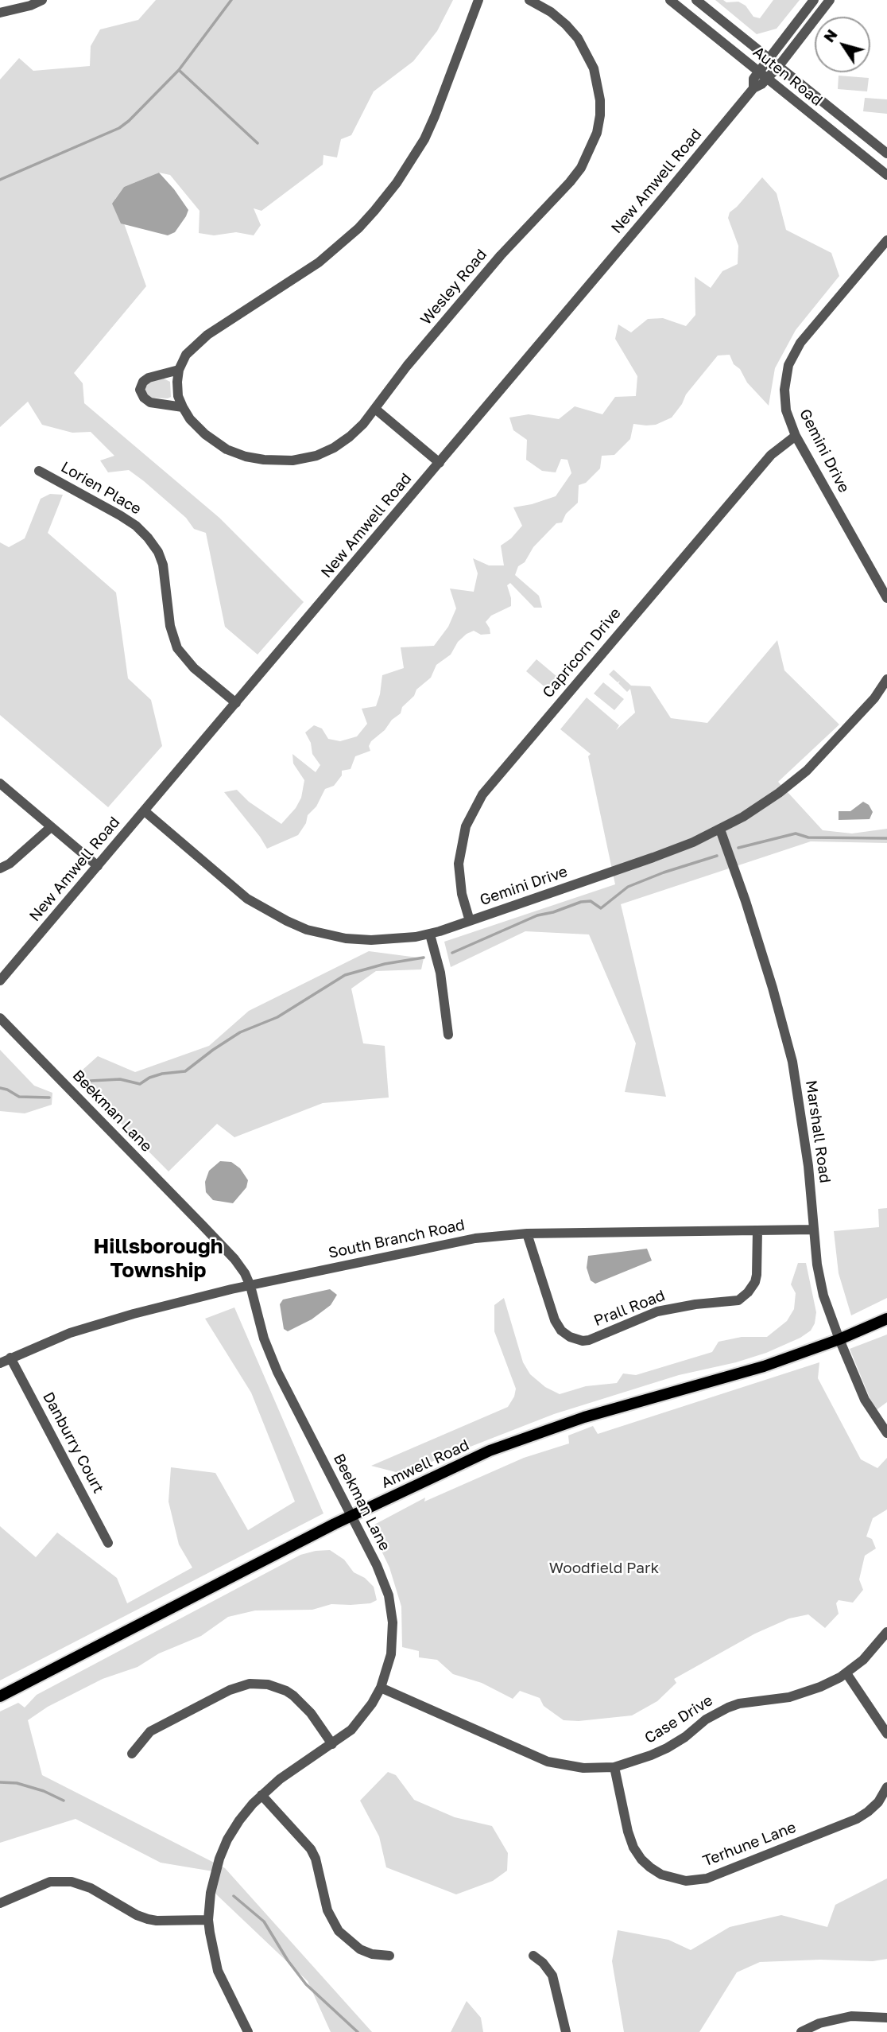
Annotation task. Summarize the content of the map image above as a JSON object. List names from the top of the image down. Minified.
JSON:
{"streets":{"main road":["Amwell Road"],"street":["Auten Road","New Amwell Road","Wesley Road","Gemini Drive","Lorien Place","Capricorn Drive","Beekman Lane","Marshall Road","South Branch Road","Prall Road","Danburry Court","Case Drive","Terhune Lane"]},"crossings":[["Auten Road","New Amwell Road"],["New Amwell Road","Gemini Drive"],["New Amwell Road","Lorien Place"],["Gemini Drive","Capricorn Drive"],["Gemini Drive","Marshall Road"],["Beekman Lane","South Branch Road"],["Beekman Lane","Amwell Road"],["Beekman Lane","Case Drive"],["Marshall Road","South Branch Road"],["Marshall Road","Amwell Road"],["South Branch Road","Prall Road"],["South Branch Road","Danburry Court"],["Case Drive","Terhune Lane"]],"districts":["Hillsborough Township"],"parks":["Woodfield Park"],"north":"top left"}
